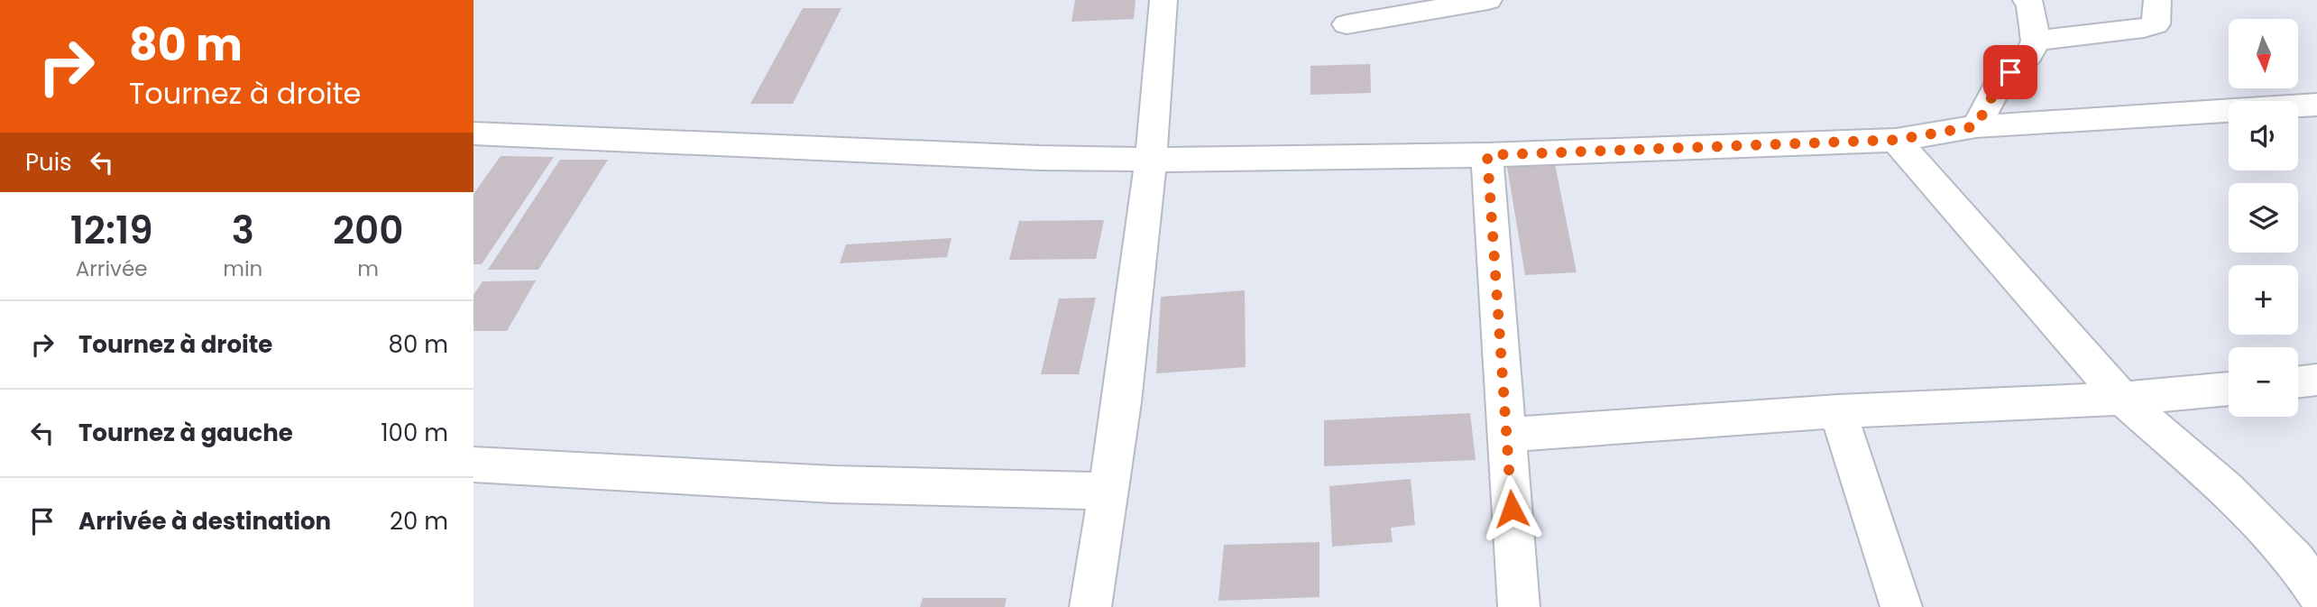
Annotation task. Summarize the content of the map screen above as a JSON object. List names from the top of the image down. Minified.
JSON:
{"north":"bottom","page":{"turn":["80 m","Tournez à droite"],"map_buttons":["+","−"],"then":"Puis","eta":["12:19","Arrivée","3","min","200","m"],"list":[{"name":"Tournez à droite","value":"80 m"},{"name":"Tournez à gauche","value":"100 m"},{"name":"Arrivée à destination","value":"20 m"}]}}
